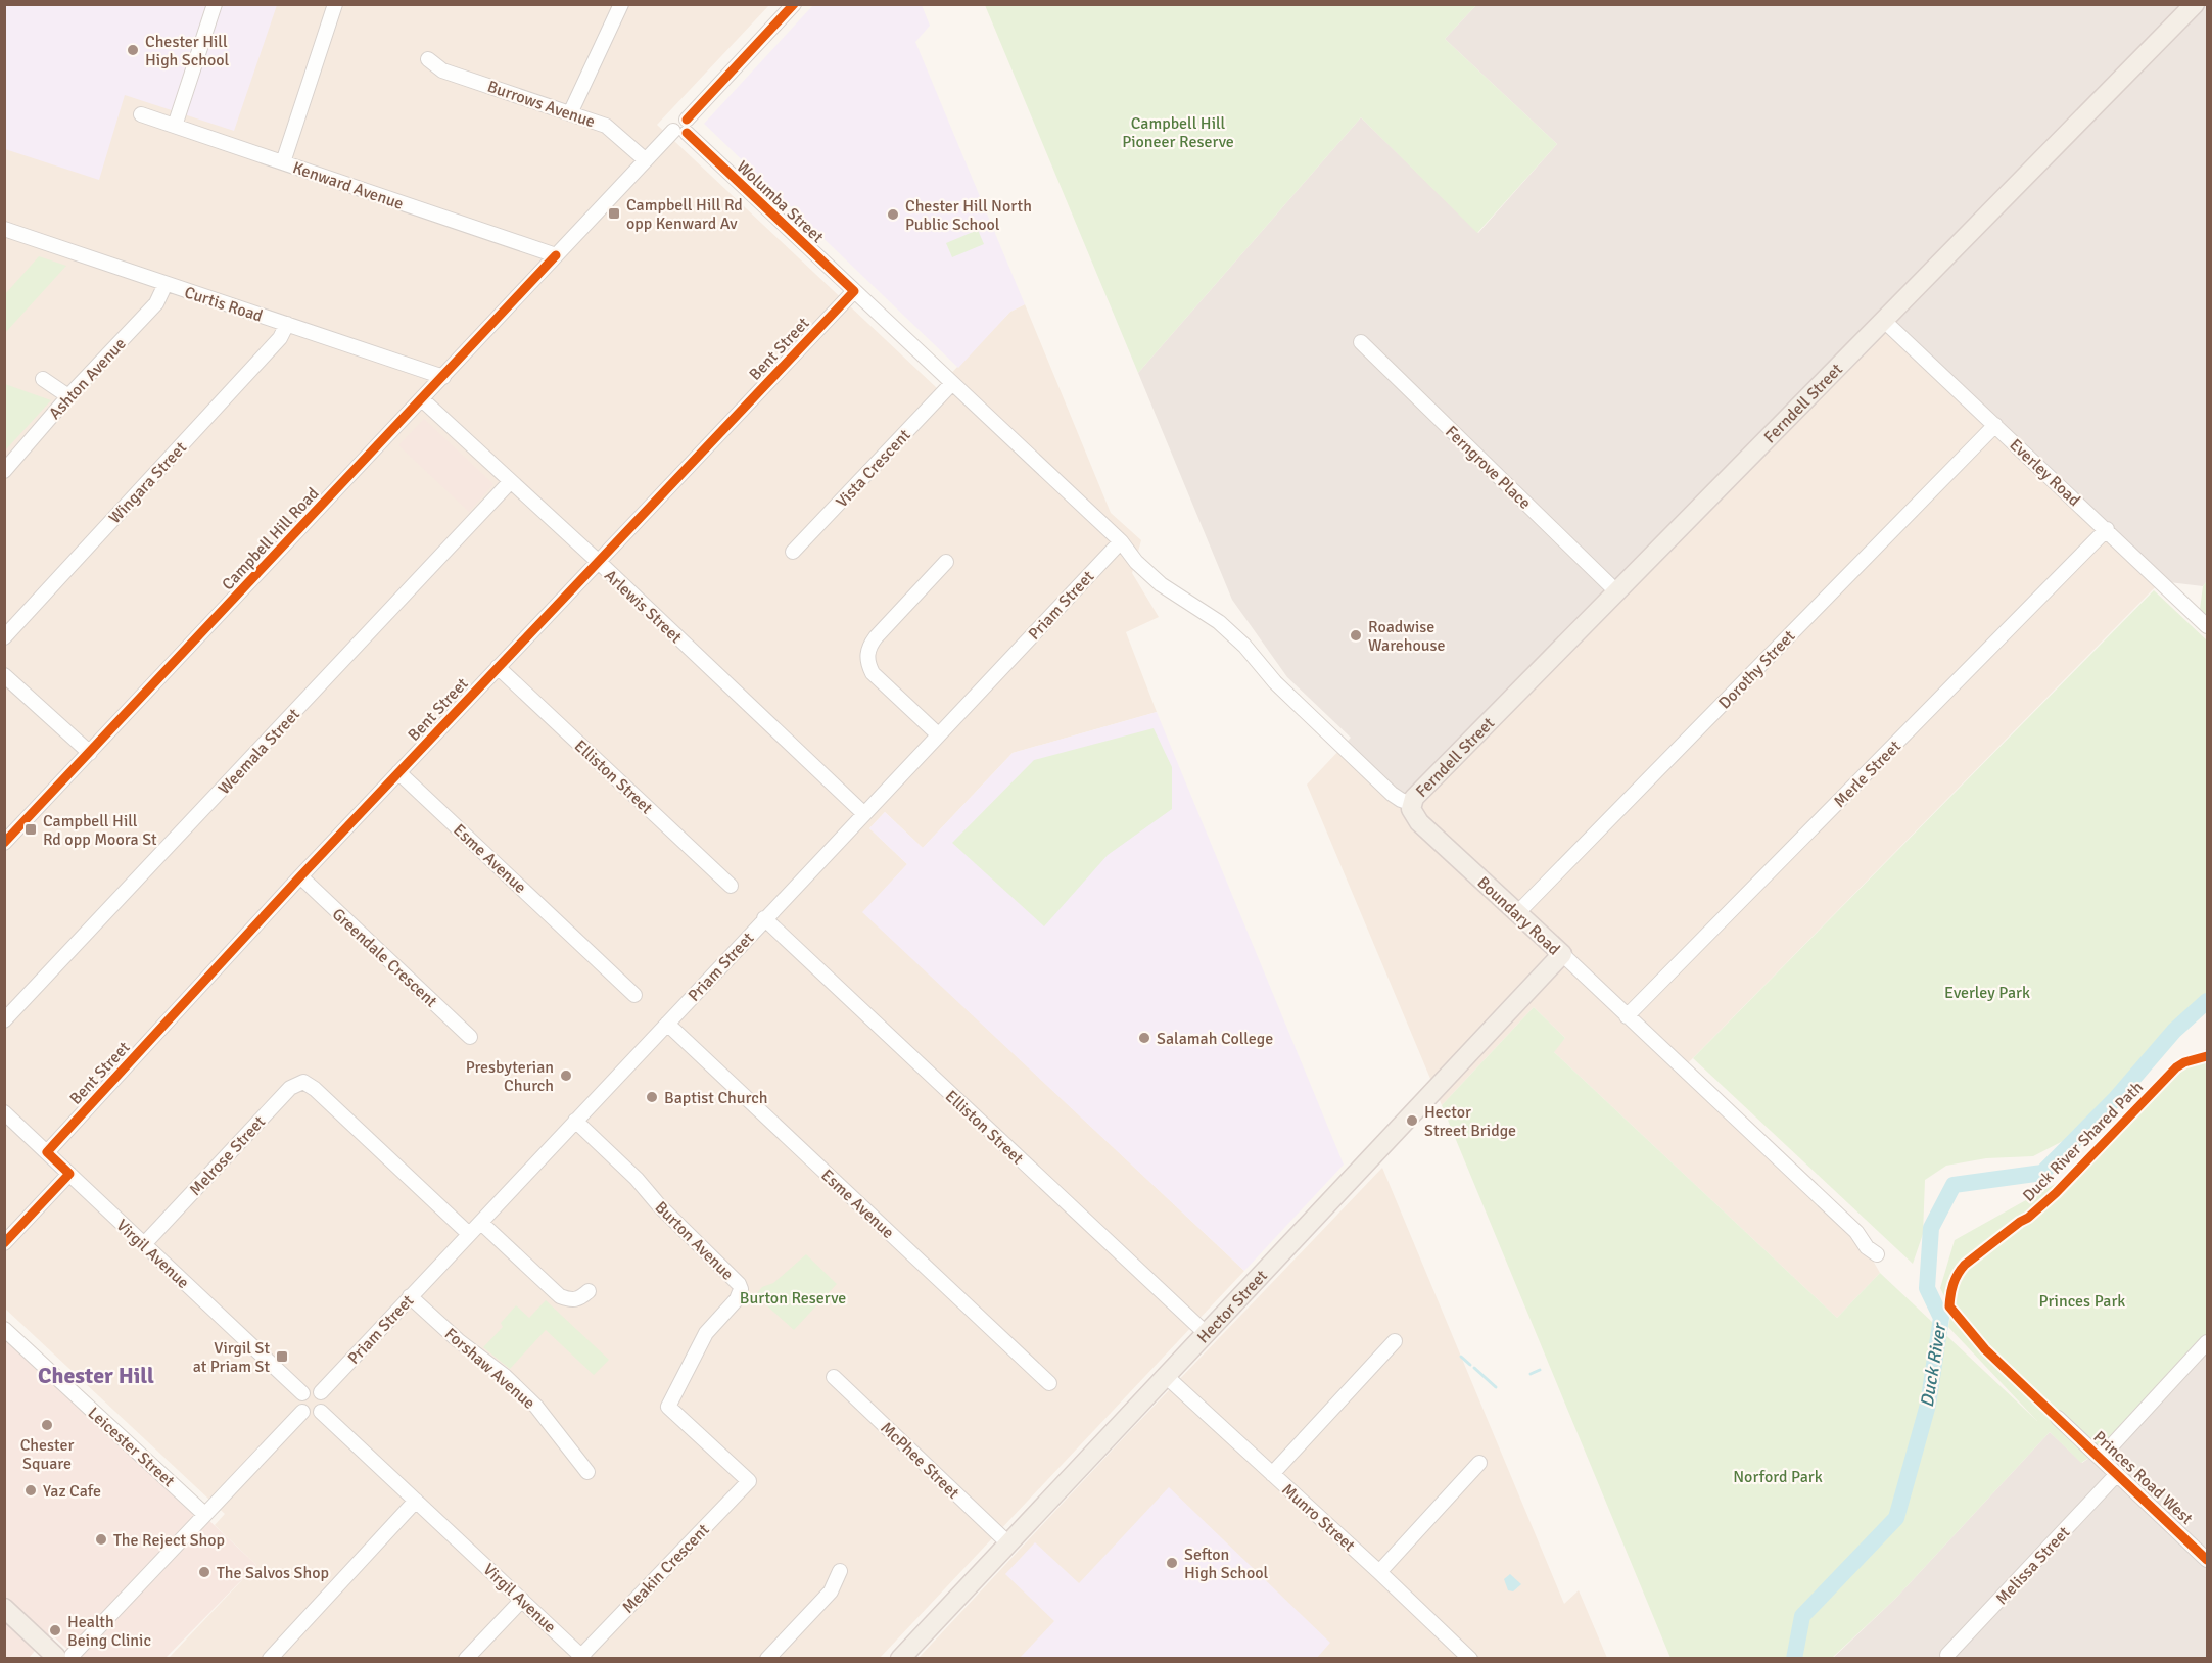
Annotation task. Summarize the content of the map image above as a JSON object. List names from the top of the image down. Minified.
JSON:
{"streets":{"main road":["Ferndell Street","Boundary Road","Hector Street"],"street":["Burrows Avenue","Kenward Avenue","Wolumba Street","Curtis Road","Bent Street","Ashton Avenue","Ferngrove Place","Vista Crescent","Everley Road","Wingara Street","Campbell Hill Road","Priam Street","Arlewis Street","Dorothy Street","Weemala Street","Merle Street","Elliston Street","Esme Avenue","Greendale Crescent","Melrose Street","Burton Avenue","Virgil Avenue","Forshaw Avenue","Leicester Street","McPhee Street","Princes Road West","Munro Street","Melissa Street","Meakin Crescent"],"cycle path":["Duck River Shared Path"]},"crossings":[["Burrows Avenue","Campbell Hill Road"],["Kenward Avenue","Campbell Hill Road"],["Wolumba Street","Bent Street"],["Wolumba Street","Vista Crescent"],["Wolumba Street","Campbell Hill Road"],["Wolumba Street","Priam Street"],["Wolumba Street","Boundary Road"],["Curtis Road","Ashton Avenue"],["Curtis Road","Wingara Street"],["Curtis Road","Campbell Hill Road"],["Bent Street","Arlewis Street"],["Bent Street","Elliston Street"],["Bent Street","Esme Avenue"],["Bent Street","Greendale Crescent"],["Bent Street","Virgil Avenue"],["Ferndell Street","Ferngrove Place"],["Ferndell Street","Everley Road"],["Ferndell Street","Boundary Road"],["Everley Road","Dorothy Street"],["Everley Road","Merle Street"],["Campbell Hill Road","Arlewis Street"],["Priam Street","Arlewis Street"],["Priam Street","Elliston Street"],["Priam Street","Esme Avenue"],["Priam Street","Melrose Street"],["Priam Street","Burton Avenue"],["Priam Street","Virgil Avenue"],["Priam Street","Forshaw Avenue"],["Arlewis Street","Weemala Street"],["Dorothy Street","Boundary Road"],["Merle Street","Boundary Road"],["Elliston Street","Hector Street"],["Boundary Road","Hector Street"],["Melrose Street","Virgil Avenue"],["Burton Avenue","Meakin Crescent"],["Virgil Avenue","Meakin Crescent"],["Hector Street","McPhee Street"],["Hector Street","Munro Street"],["Princes Road West","Melissa Street"]],"districts":["Chester Hill"],"water":["Duck River"],"parks":["Campbell Hill Pioneer Reserve","Everley Park","Burton Reserve","Princes Park","Norford Park"],"places":{"other":["Chester Hill High School","Chester Hill North Public School","Roadwise Warehouse","Salamah College","Presbyterian Church","Baptist Church","Hector Street Bridge","Chester Square","Yaz Cafe","The Reject Shop","Sefton High School","The Salvos Shop","Health Being Clinic"],"transit":["Campbell Hill Rd opp Kenward Av","Campbell Hill Rd opp Moora St","Virgil St at Priam St"]}}
